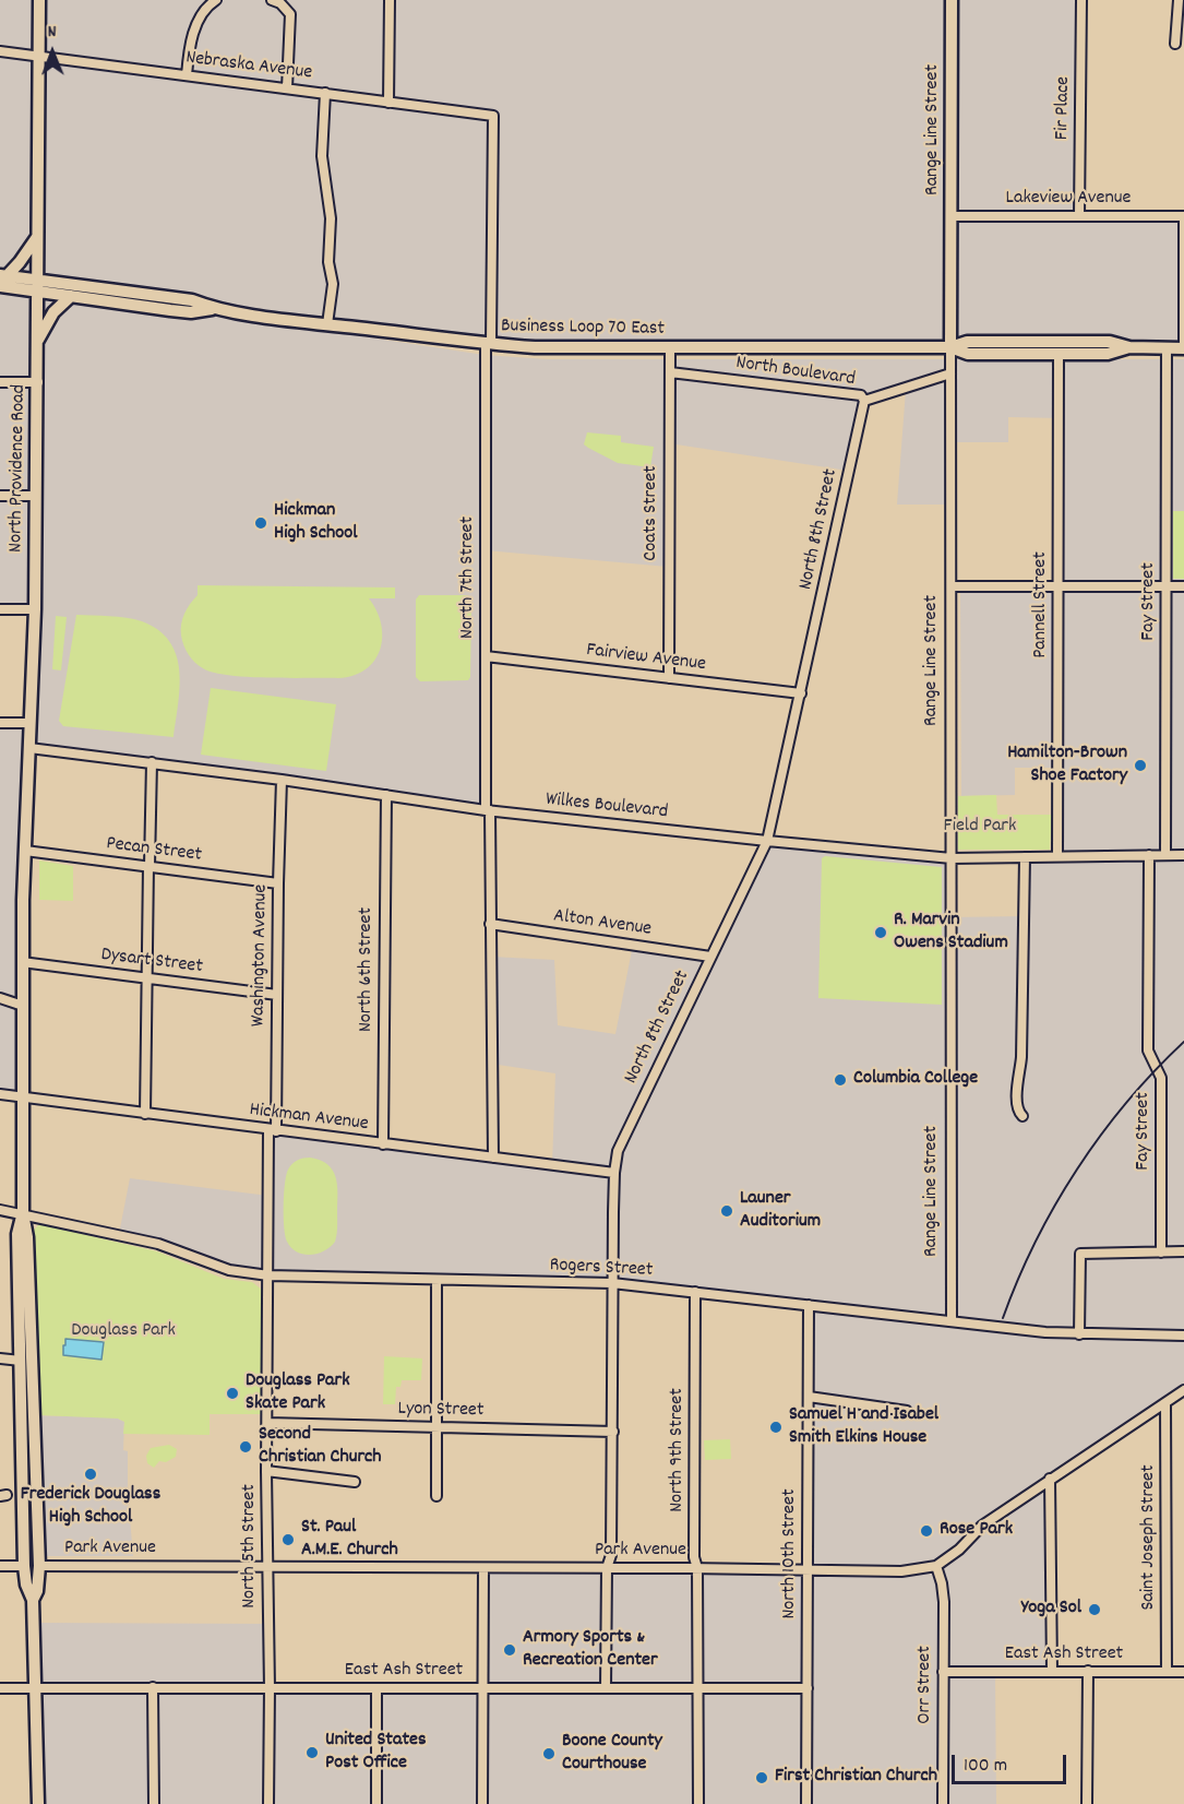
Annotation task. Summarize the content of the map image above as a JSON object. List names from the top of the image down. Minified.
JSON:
{"streets":{"main road":["Range Line Street","Business Loop 70 East","North Providence Road"],"street":["Nebraska Avenue","Fir Place","Lakeview Avenue","North Boulevard","Coats Street","North 8th Street","North 7th Street","Fay Street","Pannell Street","Fairview Avenue","Wilkes Boulevard","Pecan Street","Alton Avenue","Washington Avenue","Dysart Street","North 6th Street","Hickman Avenue","Rogers Street","Lyon Street","North 9th Street","Saint Joseph Street","North 5th Street","Park Avenue","North 10th Street","East Ash Street","Orr Street"]},"crossings":[["Nebraska Avenue","North Providence Road"],["Nebraska Avenue","North 7th Street"],["Fir Place","Lakeview Avenue"],["Range Line Street","Lakeview Avenue"],["Range Line Street","Business Loop 70 East"],["Range Line Street","North Boulevard"],["Range Line Street","Wilkes Boulevard"],["Range Line Street","Rogers Street"],["Business Loop 70 East","North Providence Road"],["Business Loop 70 East","Coats Street"],["Business Loop 70 East","North 7th Street"],["Business Loop 70 East","Fay Street"],["Business Loop 70 East","Pannell Street"],["North Boulevard","Coats Street"],["North Boulevard","North 8th Street"],["North Providence Road","Wilkes Boulevard"],["North Providence Road","Pecan Street"],["North Providence Road","Dysart Street"],["North Providence Road","Hickman Avenue"],["North Providence Road","Rogers Street"],["North Providence Road","Park Avenue"],["North Providence Road","East Ash Street"],["Coats Street","Fairview Avenue"],["North 8th Street","Fairview Avenue"],["North 8th Street","Wilkes Boulevard"],["North 8th Street","Alton Avenue"],["North 8th Street","Hickman Avenue"],["North 8th Street","Rogers Street"],["North 8th Street","Lyon Street"],["North 8th Street","Park Avenue"],["North 8th Street","East Ash Street"],["North 7th Street","Fairview Avenue"],["North 7th Street","Wilkes Boulevard"],["North 7th Street","Alton Avenue"],["North 7th Street","Hickman Avenue"],["Fay Street","Wilkes Boulevard"],["Pannell Street","Wilkes Boulevard"],["Wilkes Boulevard","Washington Avenue"],["Wilkes Boulevard","North 6th Street"],["Pecan Street","Washington Avenue"],["Washington Avenue","Dysart Street"],["Washington Avenue","Hickman Avenue"],["Washington Avenue","North 5th Street"],["North 6th Street","Hickman Avenue"],["Hickman Avenue","North 5th Street"],["Rogers Street","North 9th Street"],["Rogers Street","North 5th Street"],["Rogers Street","North 10th Street"],["Lyon Street","North 5th Street"],["North 9th Street","Park Avenue"],["North 9th Street","East Ash Street"],["Saint Joseph Street","Park Avenue"],["Saint Joseph Street","East Ash Street"],["North 5th Street","Park Avenue"],["North 5th Street","East Ash Street"],["Park Avenue","North 10th Street"],["Park Avenue","Orr Street"],["North 10th Street","East Ash Street"],["East Ash Street","Orr Street"]],"parks":["Field Park","Douglass Park"],"places":["Hickman High School","Hamilton-Brown Shoe Factory","R. Marvin Owens Stadium","Columbia College","Launer Auditorium","Douglass Park Skate Park","Samuel H and Isabel Smith Elkins House","Second Christian Church","Frederick Douglass High School","Rose Park","St. Paul A.M.E. Church","Yoga Sol","Armory Sports & Recreation Center","United States Post Office","Boone County Courthouse","First Christian Church"],"scale_bar":"100 m","north":"top"}
